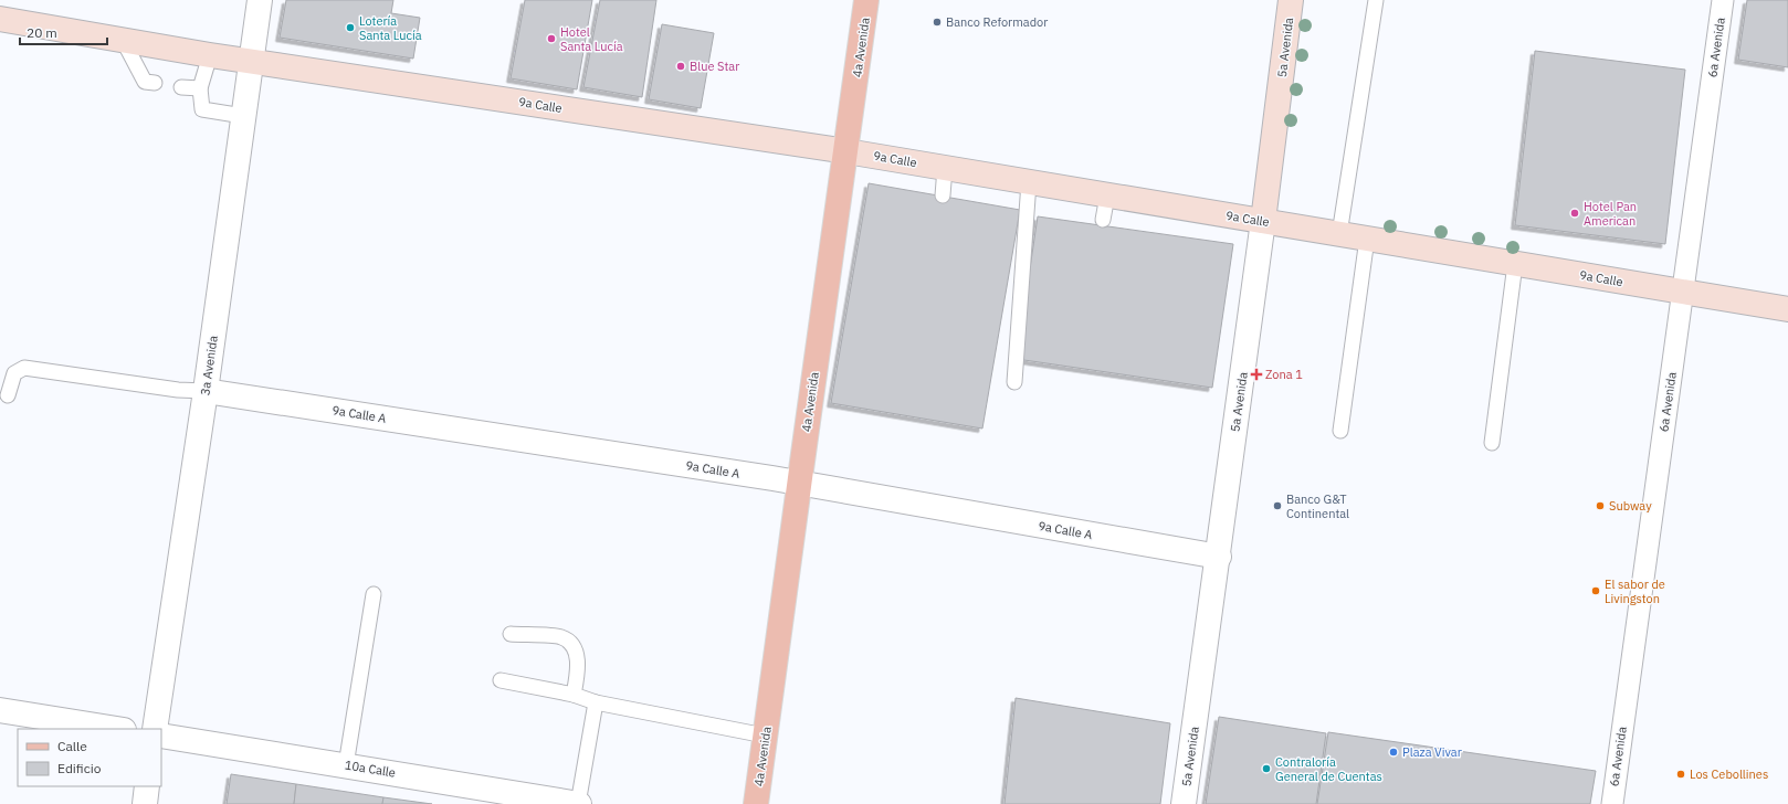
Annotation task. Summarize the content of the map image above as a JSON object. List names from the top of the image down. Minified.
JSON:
{"streets":{"main road":["4a Avenida","5a Avenida","9a Calle"],"street":["6a Avenida","3a Avenida","9a Calle A","10a Calle"]},"crossings":[["4a Avenida","9a Calle"],["4a Avenida","9a Calle A"],["5a Avenida","9a Calle"],["5a Avenida","9a Calle A"],["6a Avenida","9a Calle"],["9a Calle","3a Avenida"],["3a Avenida","9a Calle A"]],"places":{"other":["Banco Reformador","Lotería Santa Lucía","Hotel Santa Lucía","Blue Star","Hotel Pan American","Banco G&T Continental","Subway","El sabor de Livingston","Plaza Vivar","Contraloría General de Cuentas","Los Cebollines"],"health":["Zona 1"]},"legend":["Calle","Edificio"],"scale_bar":"20 m"}
